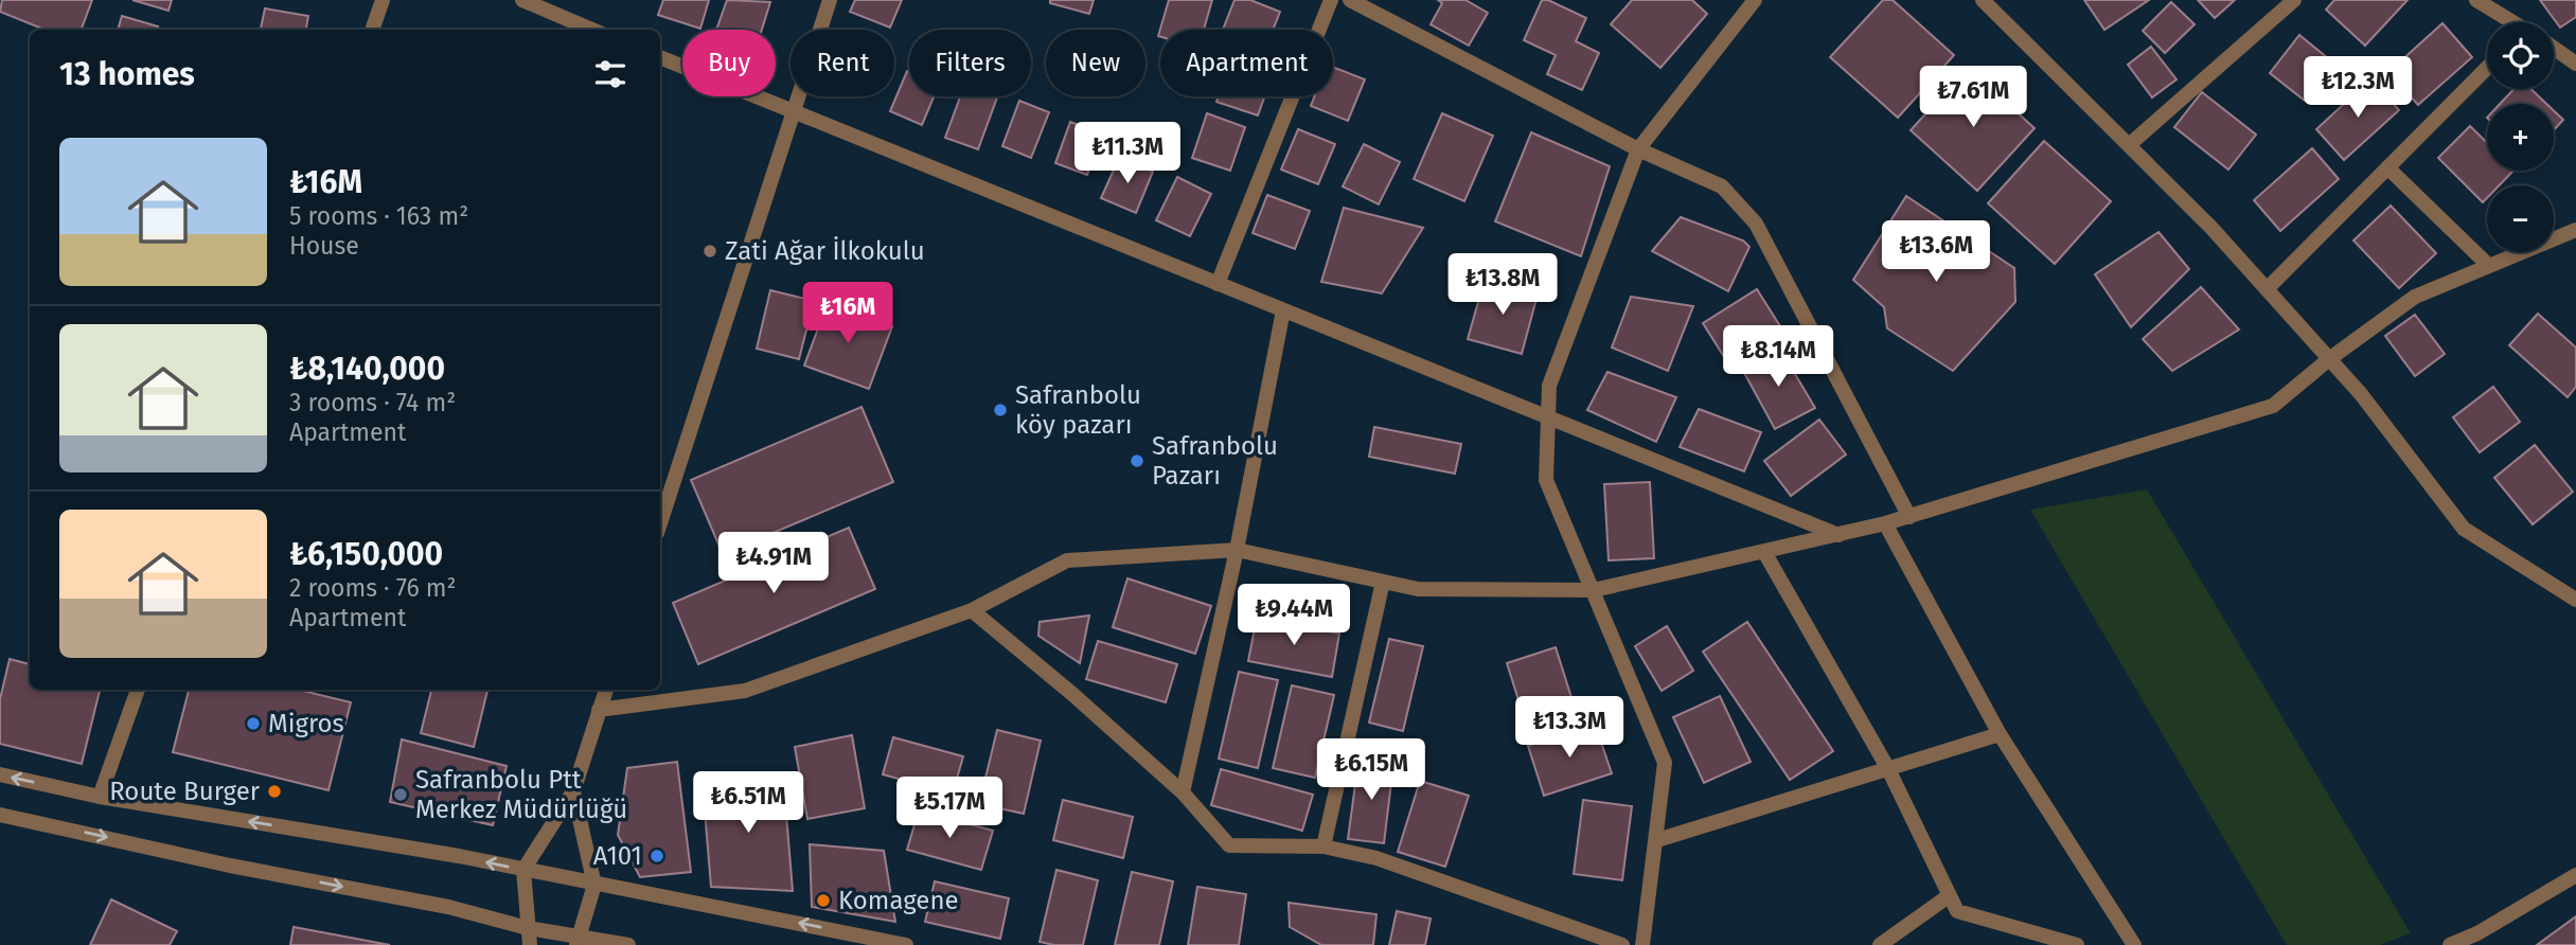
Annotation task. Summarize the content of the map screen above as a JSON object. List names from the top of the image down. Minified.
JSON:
{"places":["Zati Ağar İlkokulu","Safranbolu köy pazarı","Safranbolu Pazarı","Migros","Route Burger","Safranbolu Ptt Merkez Müdürlüğü","A101","Komagene"],"page":{"map_buttons":["+","−"],"chip":["Buy","Rent","Filters","New","Apartment"],"heading":"13 homes","price":["₺12.3M","₺7.61M","₺11.3M","₺13.6M","₺13.8M","₺16M","₺8.14M","₺4.91M","₺9.44M","₺13.3M","₺6.15M","₺6.51M","₺5.17M"],"list":[{"name":"₺16M","note":"5 rooms · 163 m² · House"},{"name":"₺8,140,000","note":"3 rooms · 74 m² · Apartment"},{"name":"₺6,150,000","note":"2 rooms · 76 m² · Apartment"}]}}
